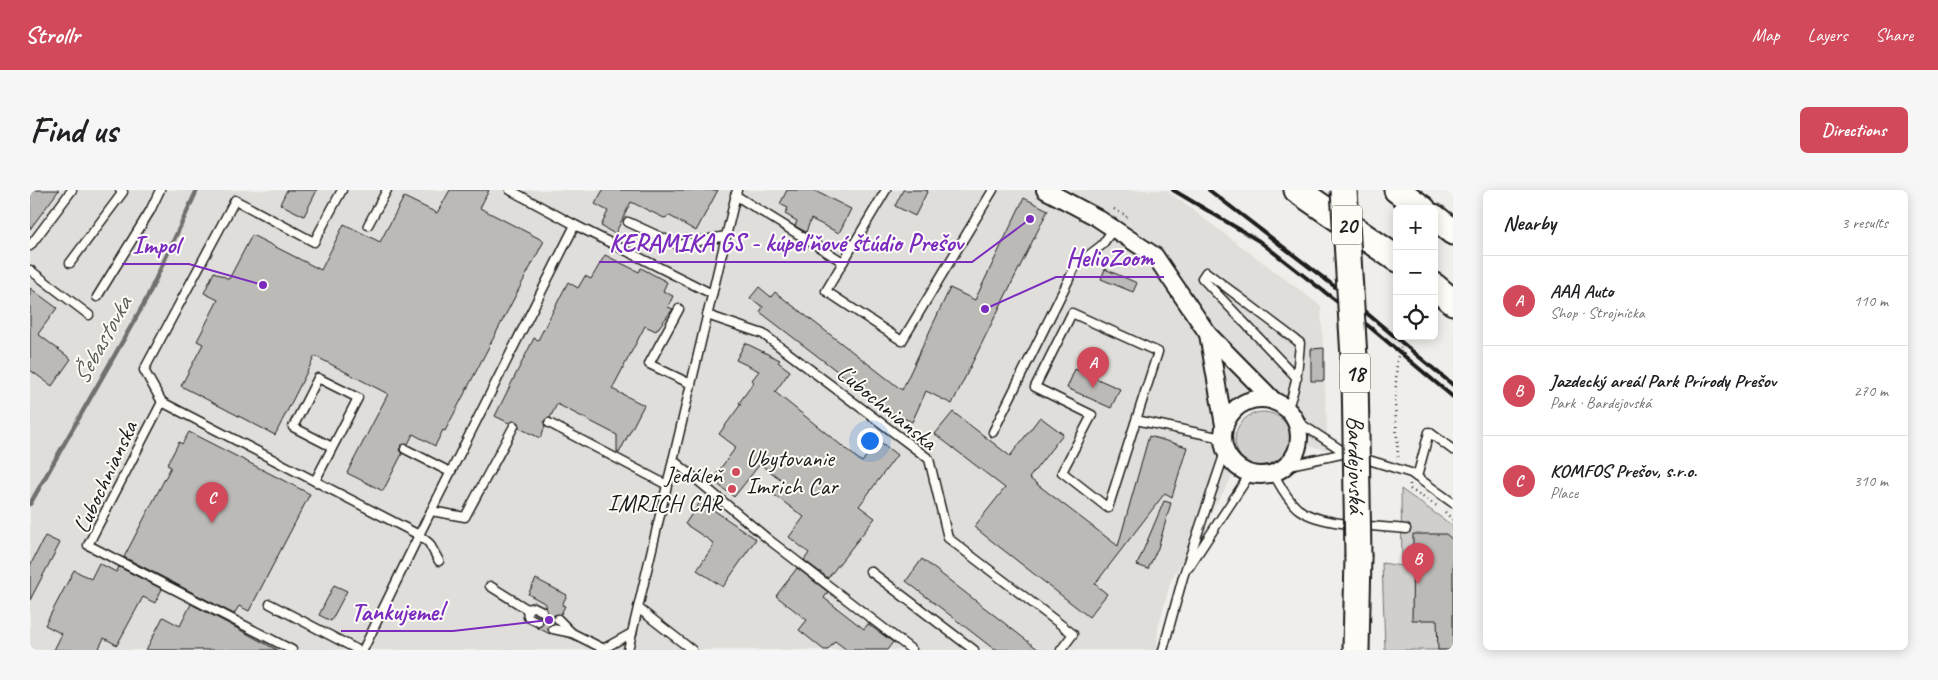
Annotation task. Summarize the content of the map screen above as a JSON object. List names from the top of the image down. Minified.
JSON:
{"streets":{"main road":["20","18","Bardejovská"],"lane":["Ľubochnianska"]},"water":["Šebastovka"],"places":["KERAMIKA GS - kúpeľňové štúdio Prešov","Impol","HelioZoom","Ubytovanie Imrich Car","Jedáleň IMRICH CAR","Tankujeme!"],"page":{"header":"Strollr","nav":["Map","Layers","Share"],"buttons":"Directions","title":"Find us","heading":["Nearby","3 results"],"map_buttons":["+","−"],"list":[{"mark":"A","name":"AAA Auto","note":"Shop · Strojnícka","value":"110 m"},{"mark":"B","name":"Jazdecký areál Park Prírody Prešov","note":"Park · Bardejovská","value":"270 m"},{"mark":"C","name":"KOMFOS Prešov, s.r.o.","note":"Place","value":"310 m"}],"pins":["A","C","B"]}}
